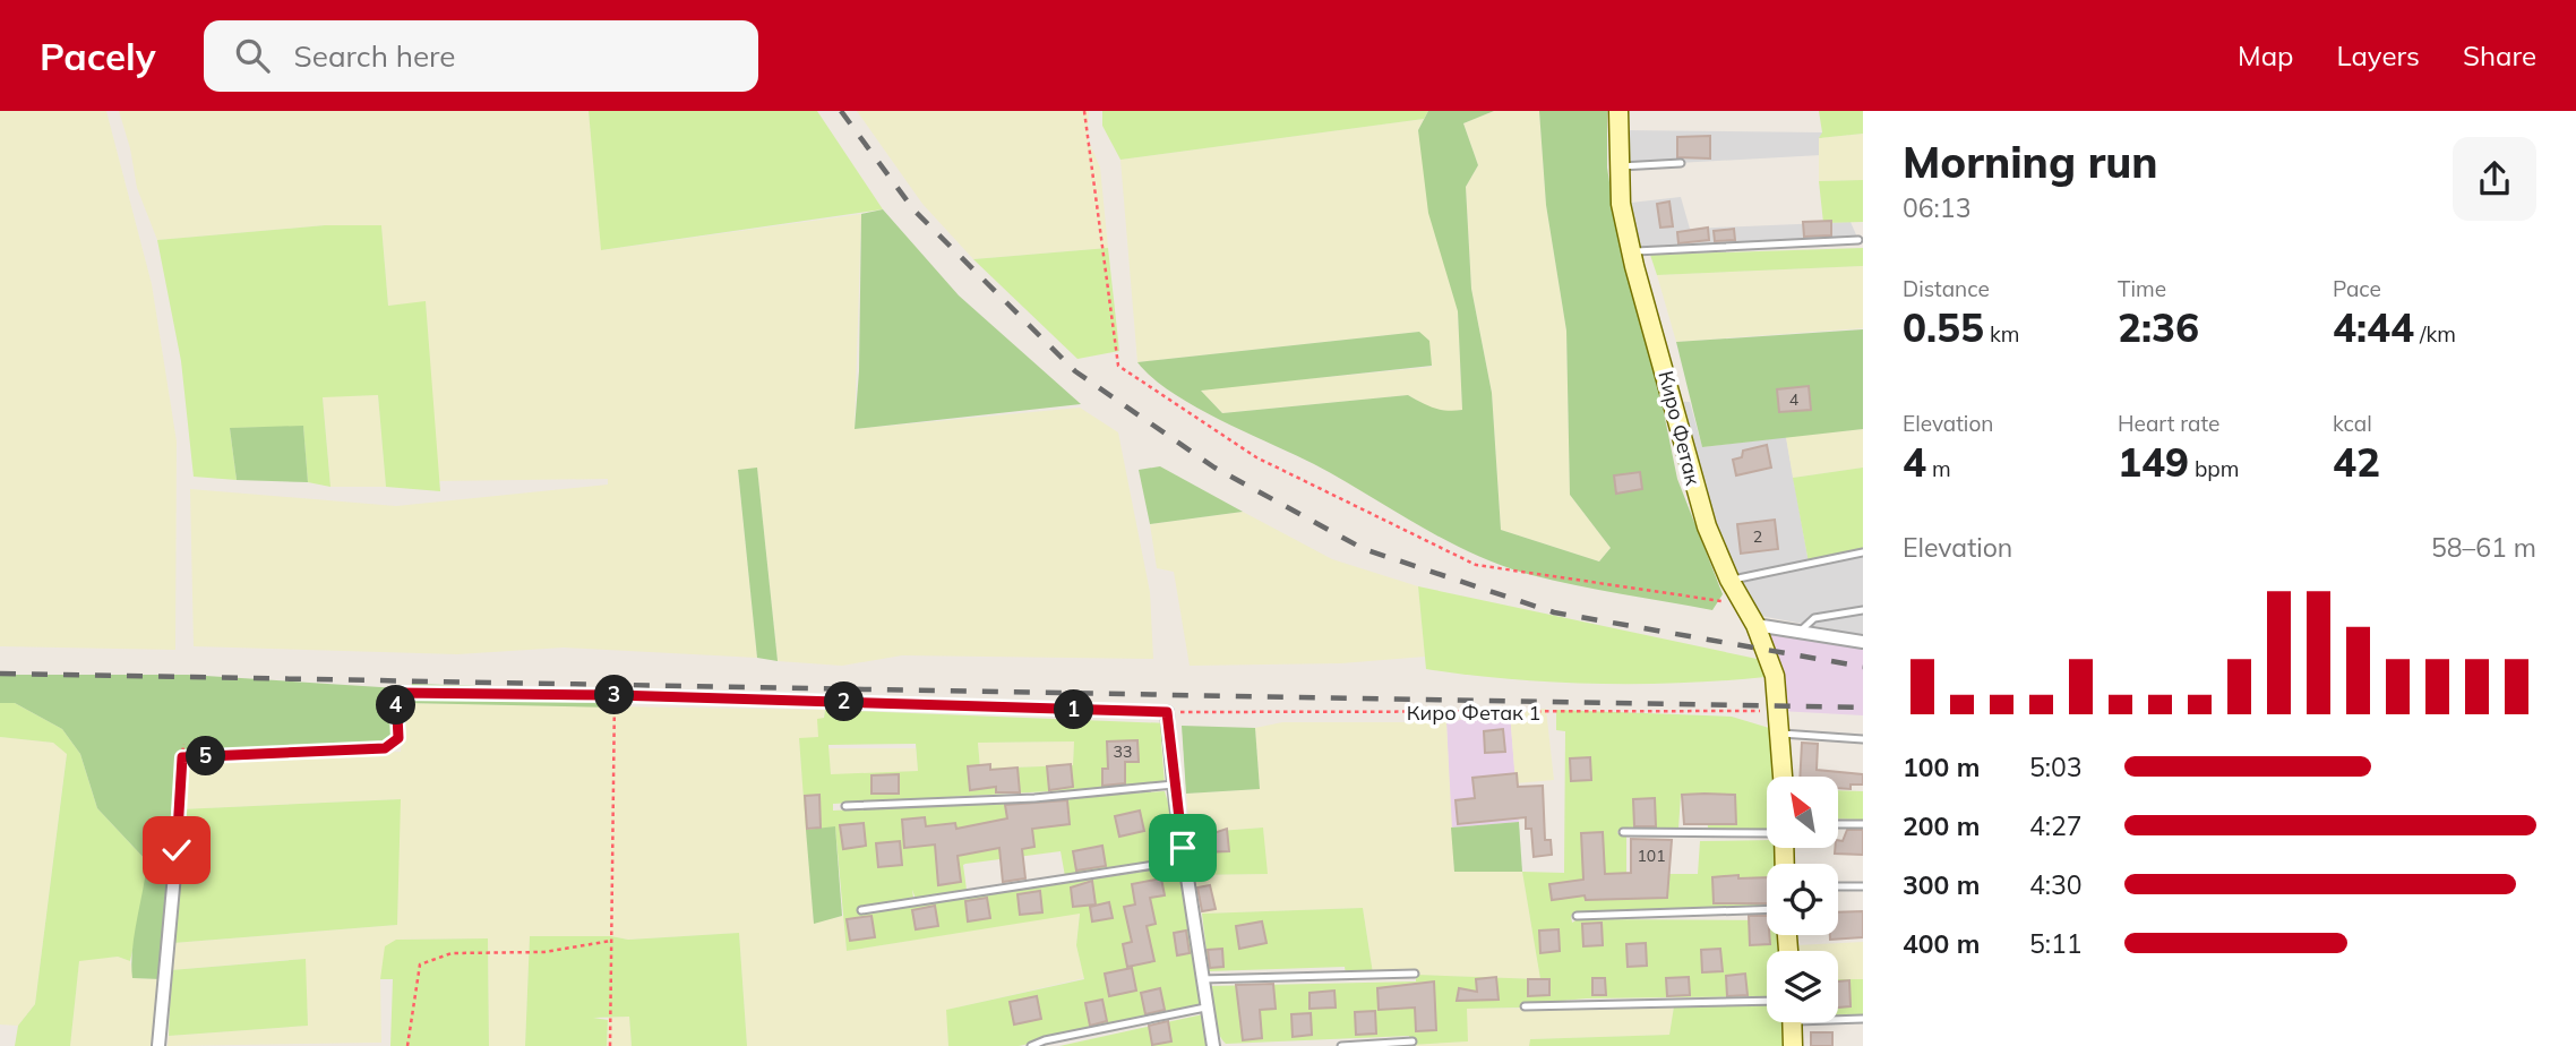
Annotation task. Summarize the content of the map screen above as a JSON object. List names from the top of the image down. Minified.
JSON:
{"streets":{"main road":["Киро Фетак"],"path":["Киро Фетак 1"]},"crossings":[["Киро Фетак","Киро Фетак 1"]],"house_numbers":["4","2","33","101"],"north":"top left","page":{"header":"Pacely","search":"Search here","nav":["Map","Layers","Share"],"heading":["Morning run","06:13"],"stats":[["Distance","0.55 km"],["Time","2:36"],["Pace","4:44 /km"],["Elevation","4 m"],["Heart rate","149 bpm"],["kcal","42"]],"chart":["Elevation","58–61 m"],"pins":["3","2","4","1","5"],"list":[{"name":"100 m","note":"5:03"},{"name":"200 m","note":"4:27"},{"name":"300 m","note":"4:30"},{"name":"400 m","note":"5:11"}]}}
